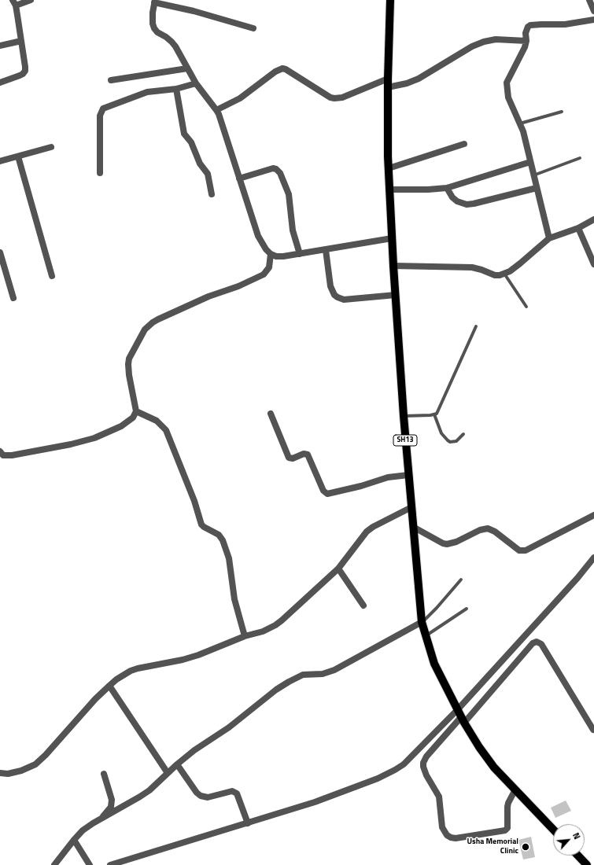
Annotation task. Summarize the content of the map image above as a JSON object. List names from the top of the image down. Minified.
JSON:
{"streets":{"main road":["SH13"]},"places":["Usha Memorial Clinic"],"north":"top right"}
